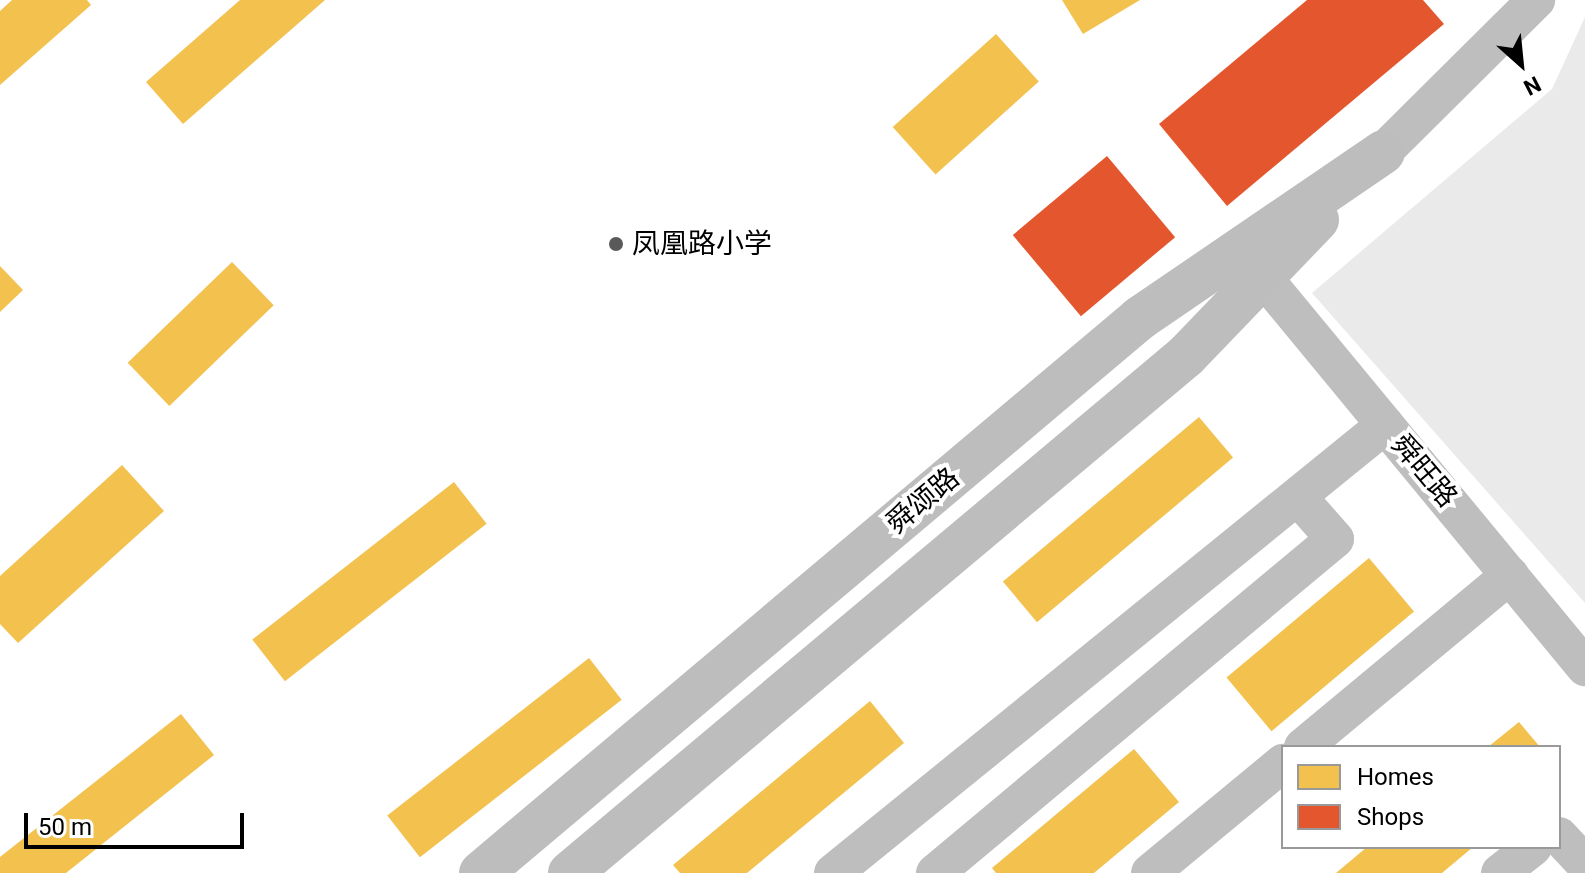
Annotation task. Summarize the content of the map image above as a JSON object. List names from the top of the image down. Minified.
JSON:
{"streets":{"main road":["舜颂路"],"street":["舜旺路"]},"crossings":[["舜旺路","舜颂路"]],"places":["凤凰路小学"],"legend":["Homes","Shops"],"scale_bar":"50 m","north":"bottom right"}
